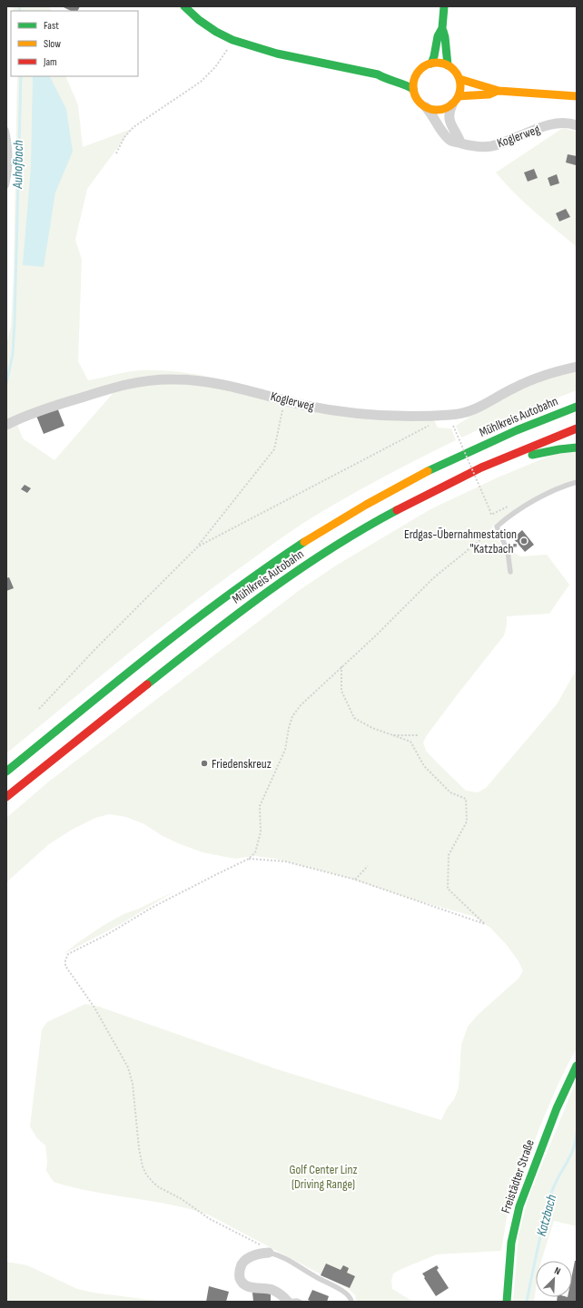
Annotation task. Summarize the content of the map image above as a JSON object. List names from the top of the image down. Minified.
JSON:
{"streets":{"main road":["Mühlkreis Autobahn","Freistädter Straße"],"street":["Koglerweg"]},"water":["Auhofbach","Katzbach"],"parks":["Golf Center Linz (Driving Range)"],"places":["Erdgas-Übernahmestation \"Katzbach\"","Friedenskreuz"],"legend":["Fast","Slow","Jam"],"north":"top right"}
